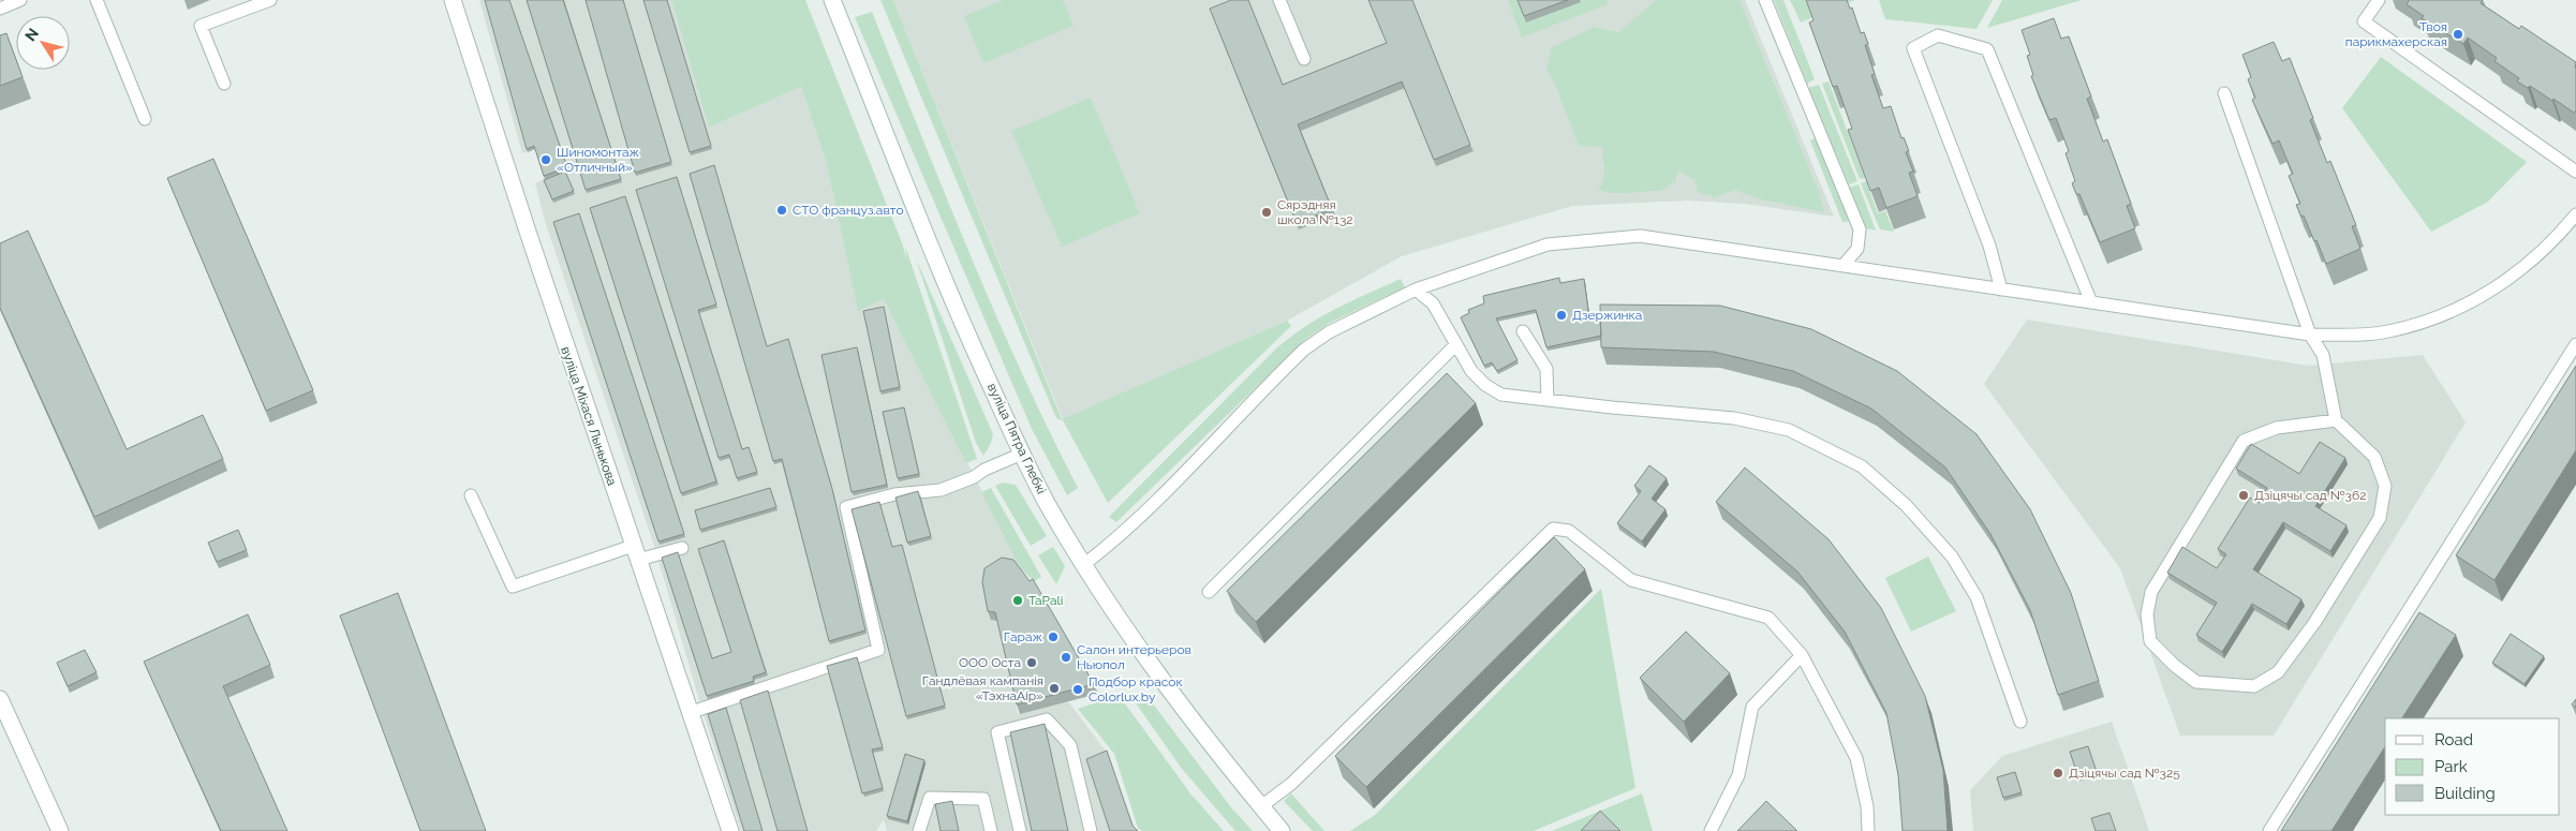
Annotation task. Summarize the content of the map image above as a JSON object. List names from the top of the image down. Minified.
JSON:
{"streets":{"street":["вуліца Міхася Лынькова","вуліца Пятра Глебкі"]},"places":["Твоя парикмахерская","Шиномонтаж «Отличный»","СТО француз.авто","Сярэдняя школа №132","Дзержинка","Дзіцячы сад №362","TaPali","Гараж","Салон интерьеров Ньюпол","ООО Оста","Гандлёвая кампанія «ТэхнаАір»","Подбор красок Colorlux.by","Дзіцячы сад №325"],"legend":["Road","Park","Building"],"north":"top left"}
